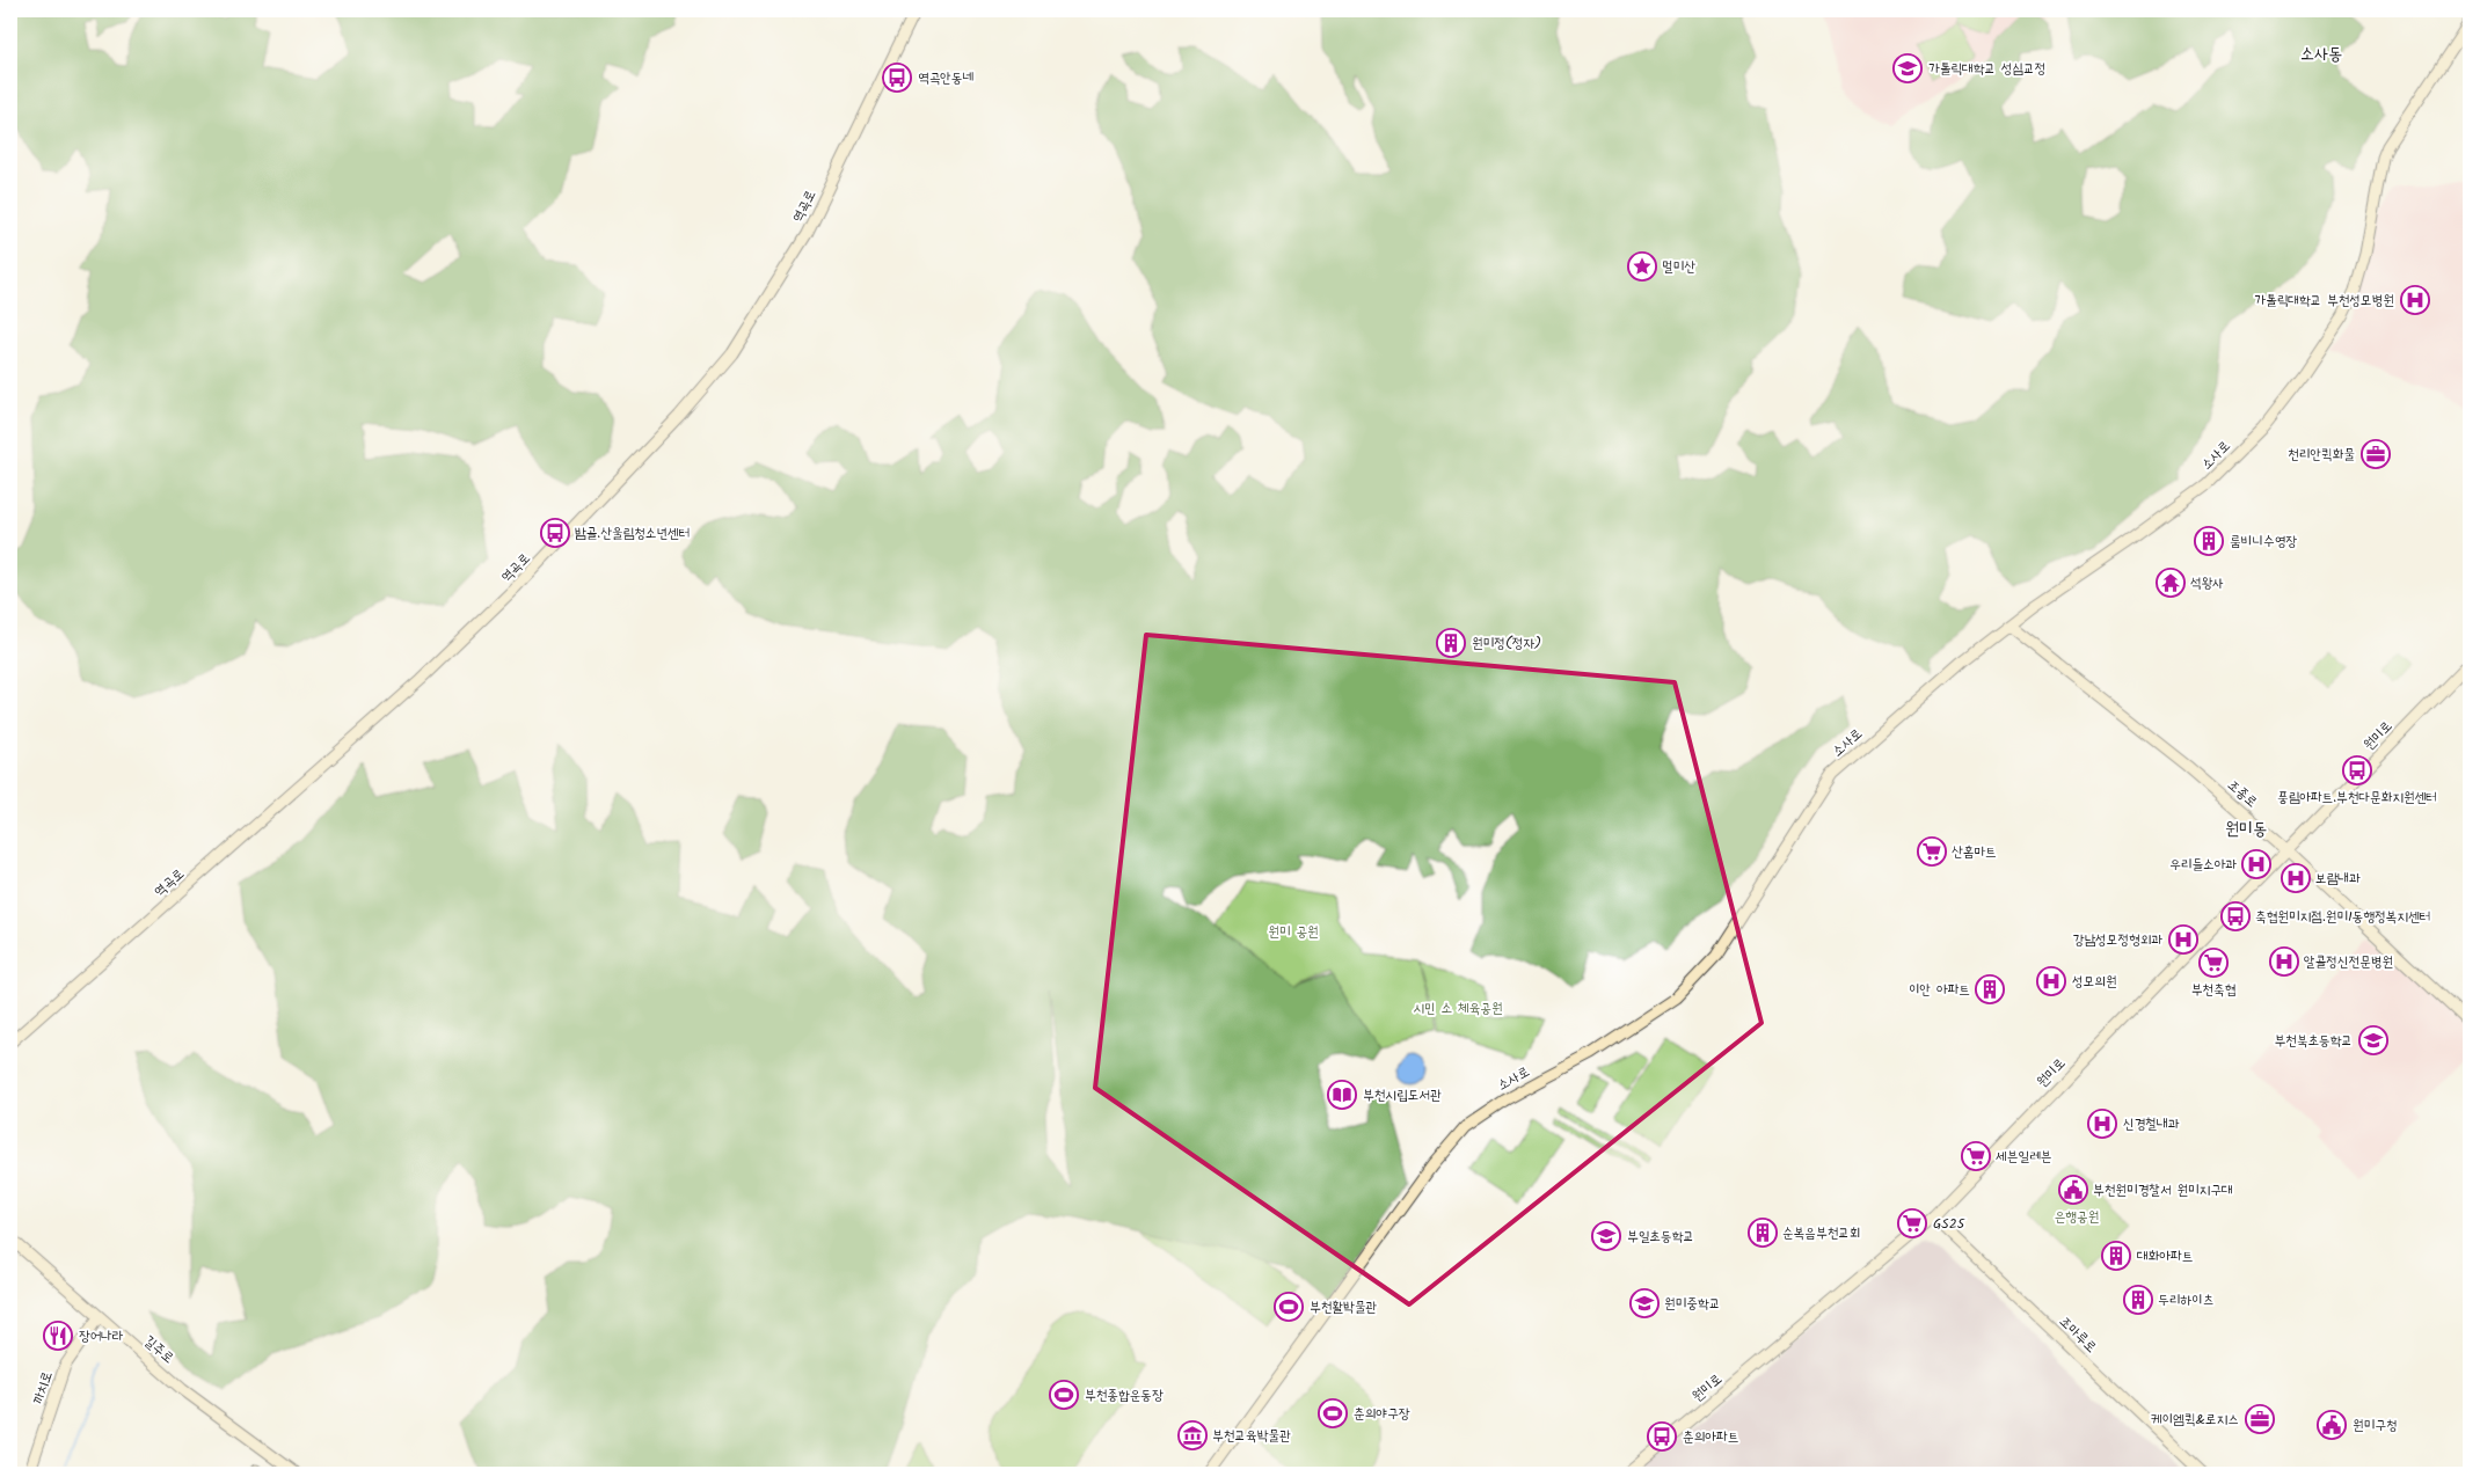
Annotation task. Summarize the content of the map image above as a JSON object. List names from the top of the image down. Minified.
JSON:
{"streets":{"street":["역곡로","소사로","원미로","조종로","조마루로","길주로","까치로"]},"crossings":[["소사로","조종로"],["원미로","조종로"],["원미로","조마루로"],["길주로","까치로"]],"districts":["소사동","원미동"],"parks":["원미 공원","시민 소 체육공원","은행공원"],"places":{"school or university":["가톨릭대학교 성심교정","부천북초등학교","부일초등학교","원미중학교"],"bus stop":["역곡안동네","밤골.산울림청소년센터","풍림아파트.부천다문화지원센터","축협원미지점.원미1동행정복지센터","춘의아파트"],"place":["멀미산"],"hospital":["가톨릭대학교 부천성모병원","우리들소아과","보람내과","강남성모정형외과","알콜정신전문병원","성모의원","신경철내과"],"office":["천리안퀵화물","케이엠퀵&로지스"],"building":["룸비니수영장","원미정(정자)","이안 아파트","순복음부천교회","대화아파트","두리하이츠"],"temple":["석왕사"],"supermarket":["산홈마트","부천축협","세븐일레븐","GS25"],"library":["부천시립도서관"],"public building":["부천원미경찰서 원미지구대","원미구청"],"sports":["부천활박물관","부천종합운동장","춘의야구장"],"restaurant":["장어나라"],"museum":["부천교육박물관"]}}
